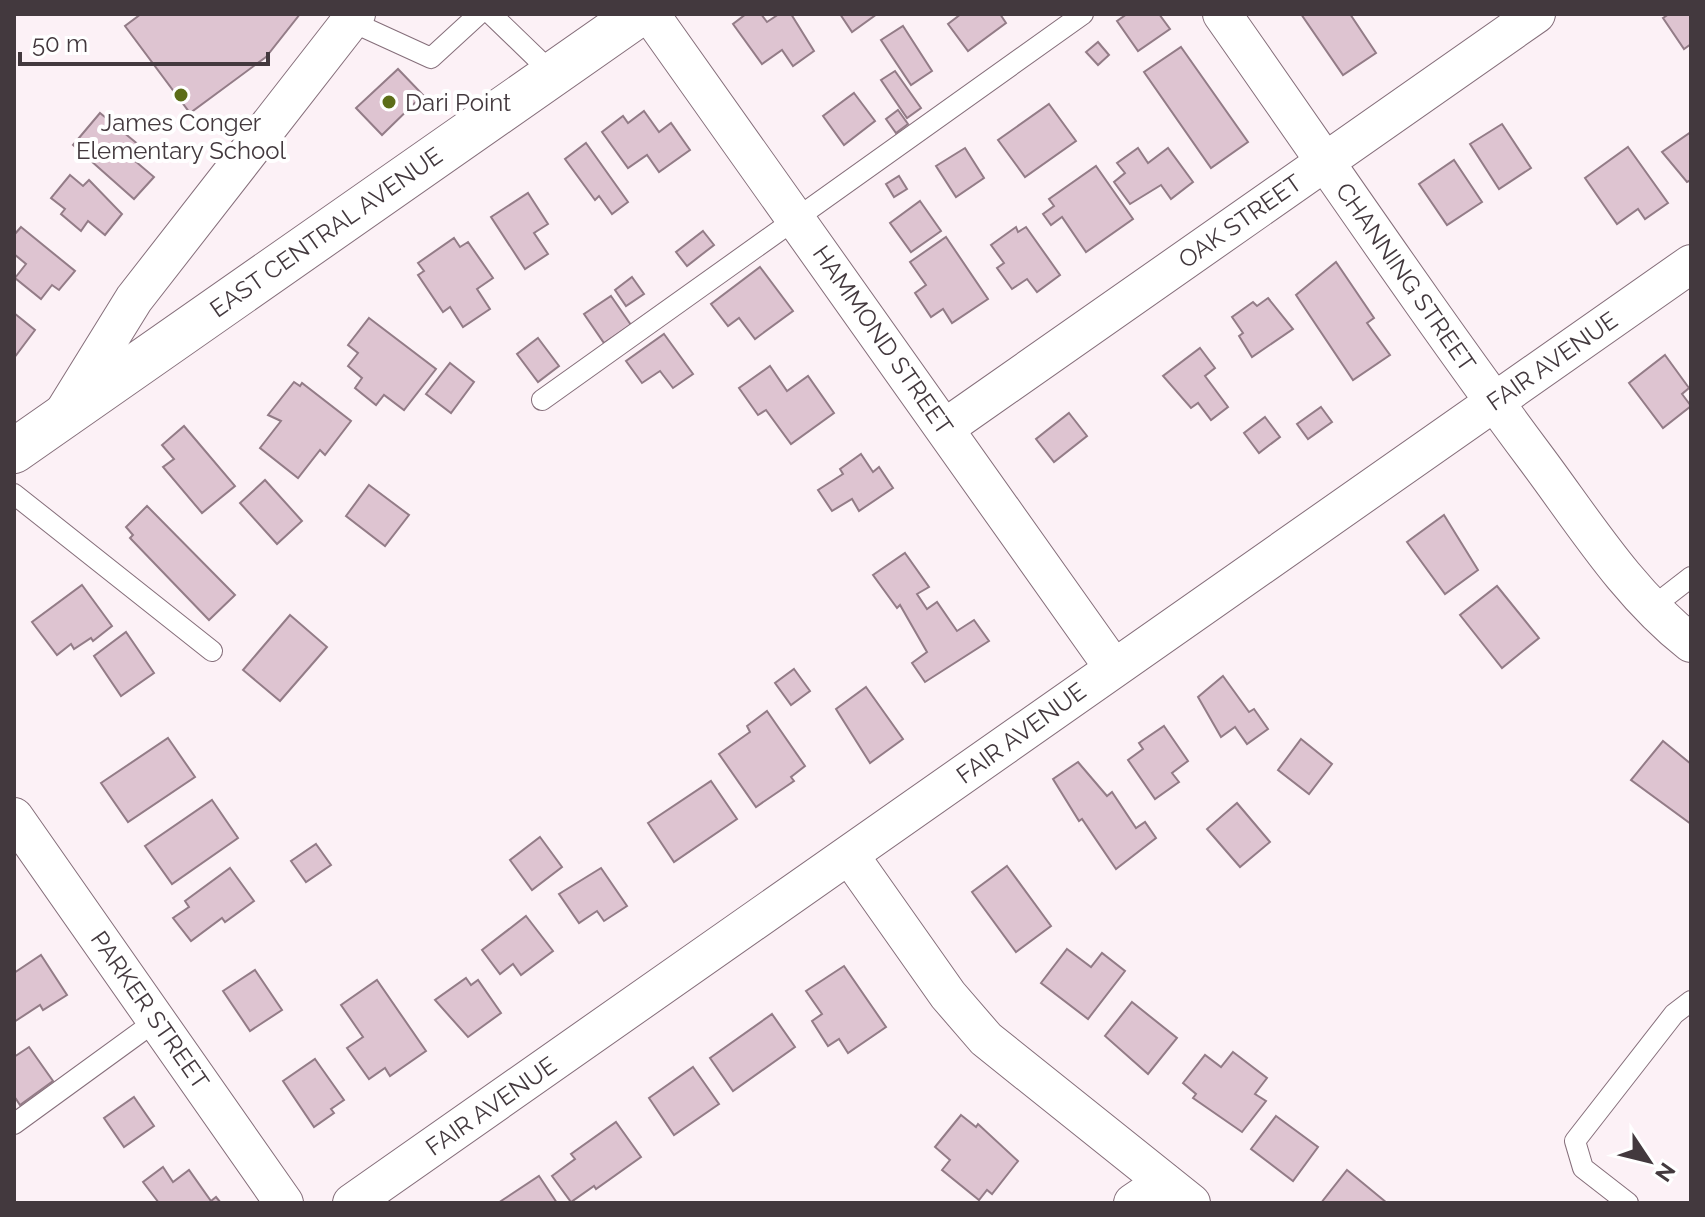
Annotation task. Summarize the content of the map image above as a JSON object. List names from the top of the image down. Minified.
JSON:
{"streets":{"main road":["EAST CENTRAL AVENUE"],"street":["OAK STREET","CHANNING STREET","HAMMOND STREET","FAIR AVENUE","PARKER STREET"]},"crossings":[["OAK STREET","CHANNING STREET"],["OAK STREET","HAMMOND STREET"],["CHANNING STREET","FAIR AVENUE"],["HAMMOND STREET","FAIR AVENUE"]],"places":["James Conger Elementary School","Dari Point"],"scale_bar":"50 m","north":"bottom right"}
